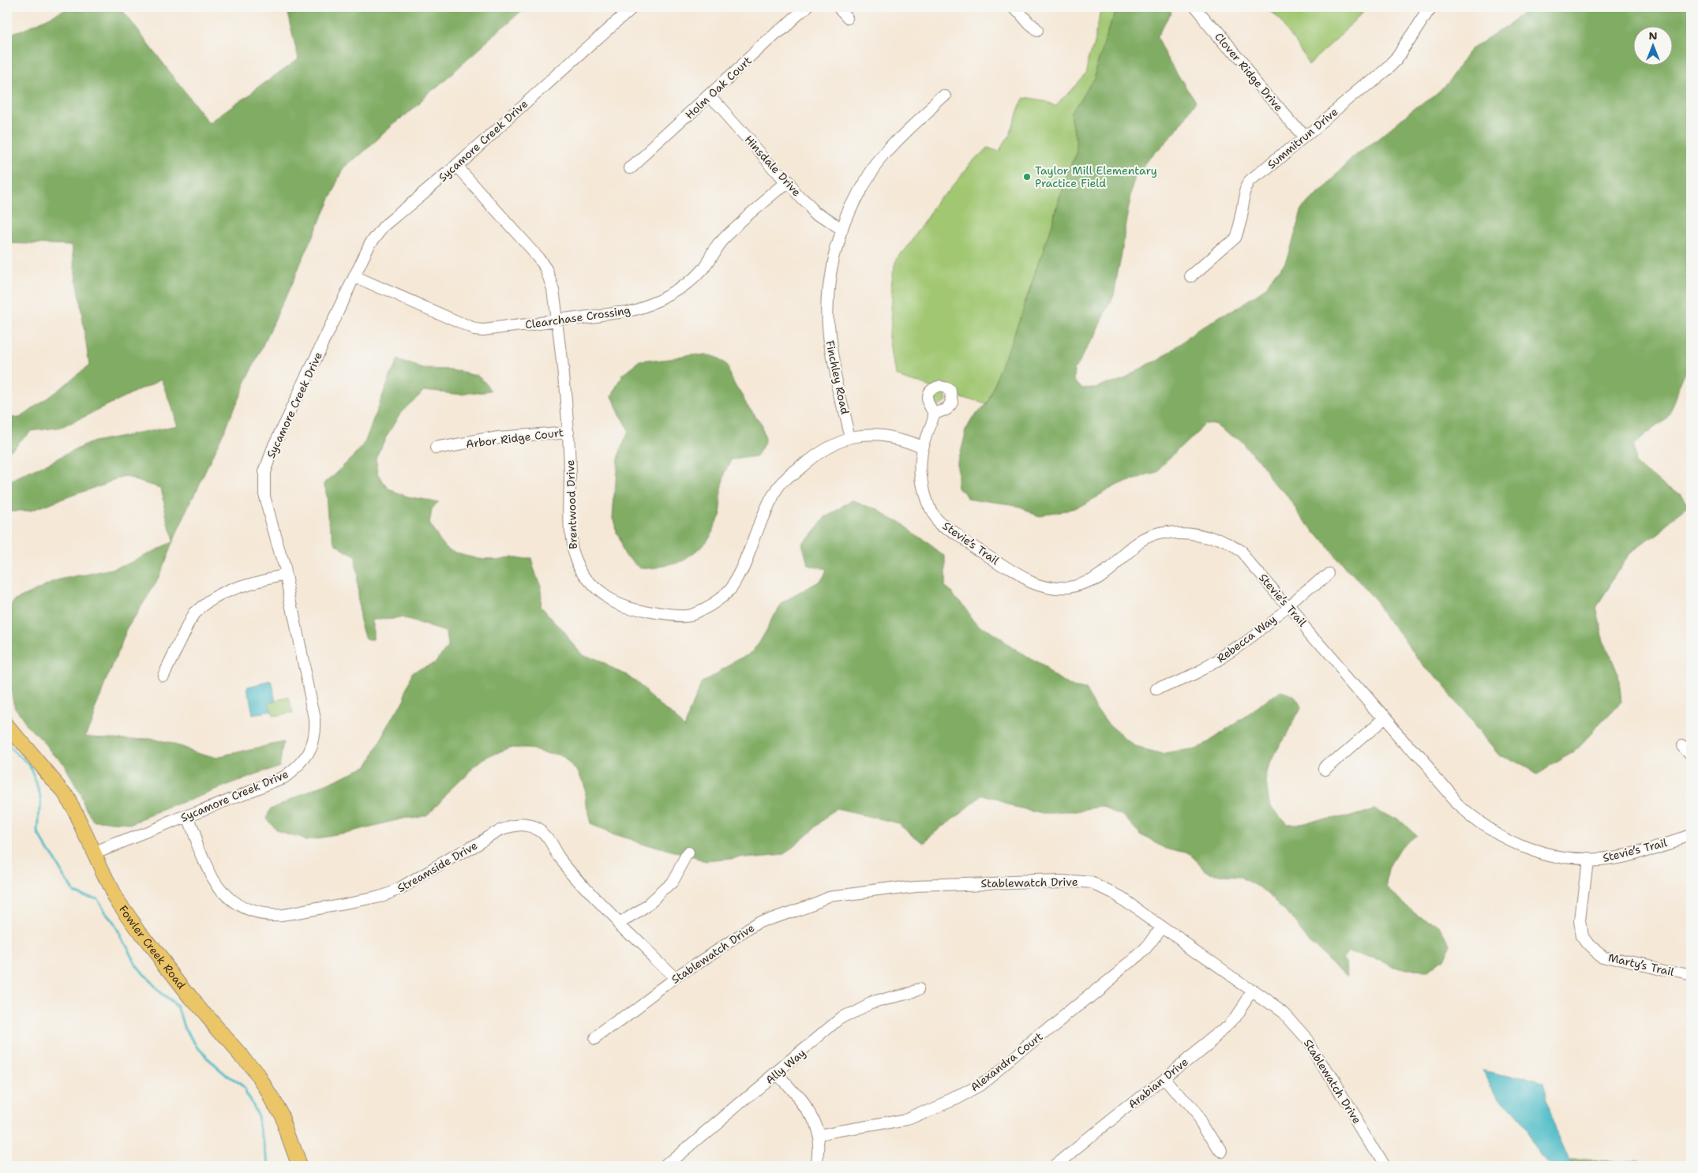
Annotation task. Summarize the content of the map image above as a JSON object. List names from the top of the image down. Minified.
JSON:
{"streets":{"main road":["Fowler Creek Road"],"street":["Clover Ridge Drive","Holm Oak Court","Summitrun Drive","Sycamore Creek Drive","Hinsdale Drive","Clearchase Crossing","Finchley Road","Arbor Ridge Court","Brentwood Drive","Stevie’s Trail","Rebecca Way","Streamside Drive","Stablewatch Drive","Marty’s Trail","Alexandra Court","Ally Way","Arabian Drive"]},"crossings":[["Clover Ridge Drive","Summitrun Drive"],["Holm Oak Court","Hinsdale Drive"],["Sycamore Creek Drive","Clearchase Crossing"],["Sycamore Creek Drive","Brentwood Drive"],["Sycamore Creek Drive","Streamside Drive"],["Sycamore Creek Drive","Fowler Creek Road"],["Hinsdale Drive","Clearchase Crossing"],["Hinsdale Drive","Finchley Road"],["Clearchase Crossing","Brentwood Drive"],["Finchley Road","Brentwood Drive"],["Arbor Ridge Court","Brentwood Drive"],["Brentwood Drive","Stevie’s Trail"],["Stevie’s Trail","Rebecca Way"],["Stevie’s Trail","Marty’s Trail"],["Streamside Drive","Stablewatch Drive"],["Stablewatch Drive","Alexandra Court"],["Stablewatch Drive","Arabian Drive"]],"places":["Taylor Mill Elementary Practice Field"],"north":"top"}
